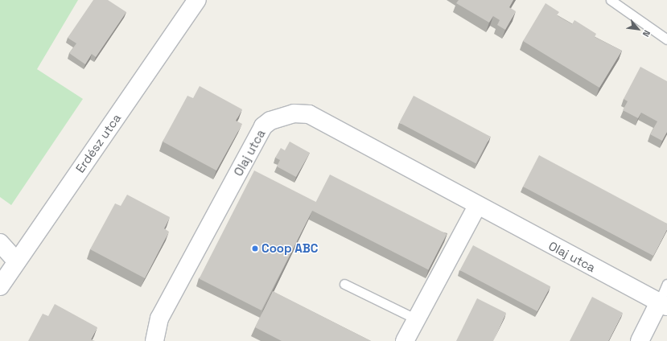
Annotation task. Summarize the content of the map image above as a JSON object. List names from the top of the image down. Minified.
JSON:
{"streets":{"street":["Erdész utca","Olaj utca"]},"places":["Coop ABC"],"north":"bottom right"}
